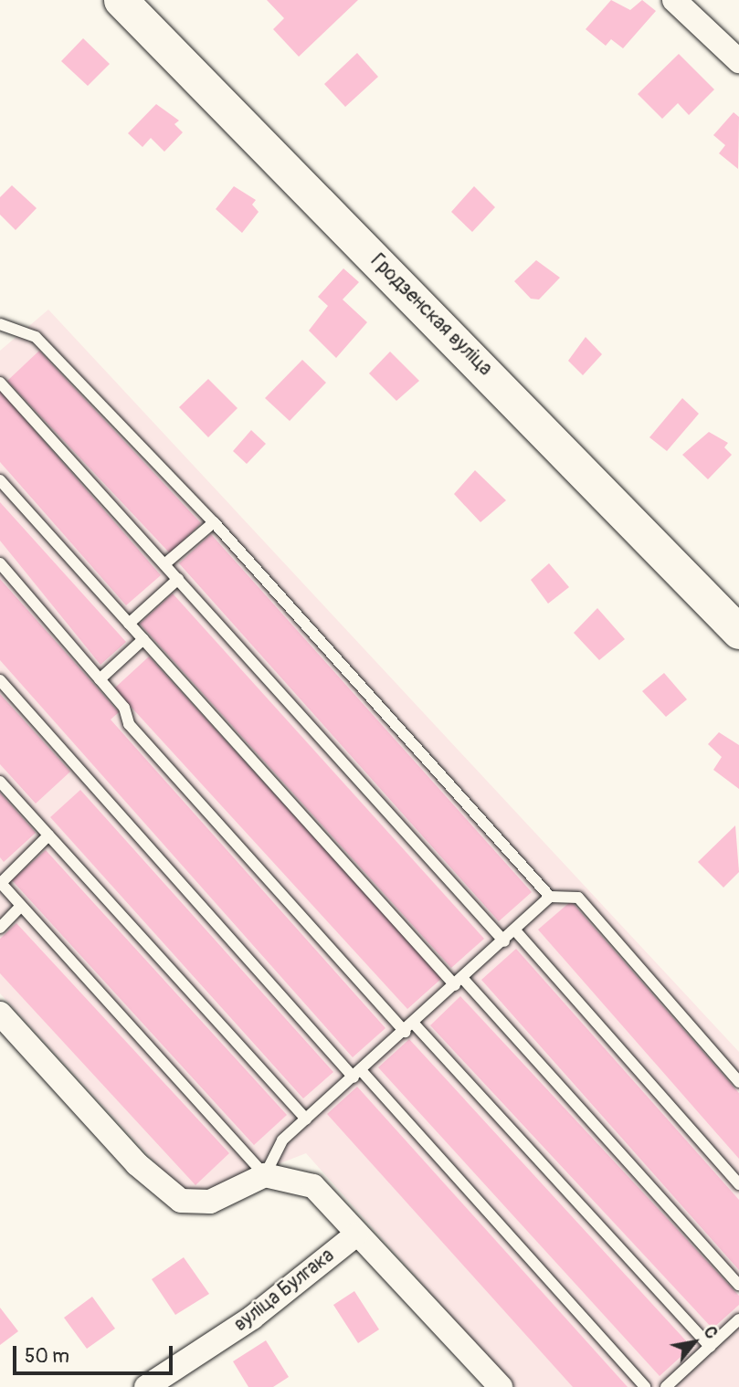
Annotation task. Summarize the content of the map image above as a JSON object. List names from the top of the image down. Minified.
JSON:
{"streets":{"street":["Гродзенская вуліца","вуліца Булгака"]},"scale_bar":"50 m","north":"top right"}
